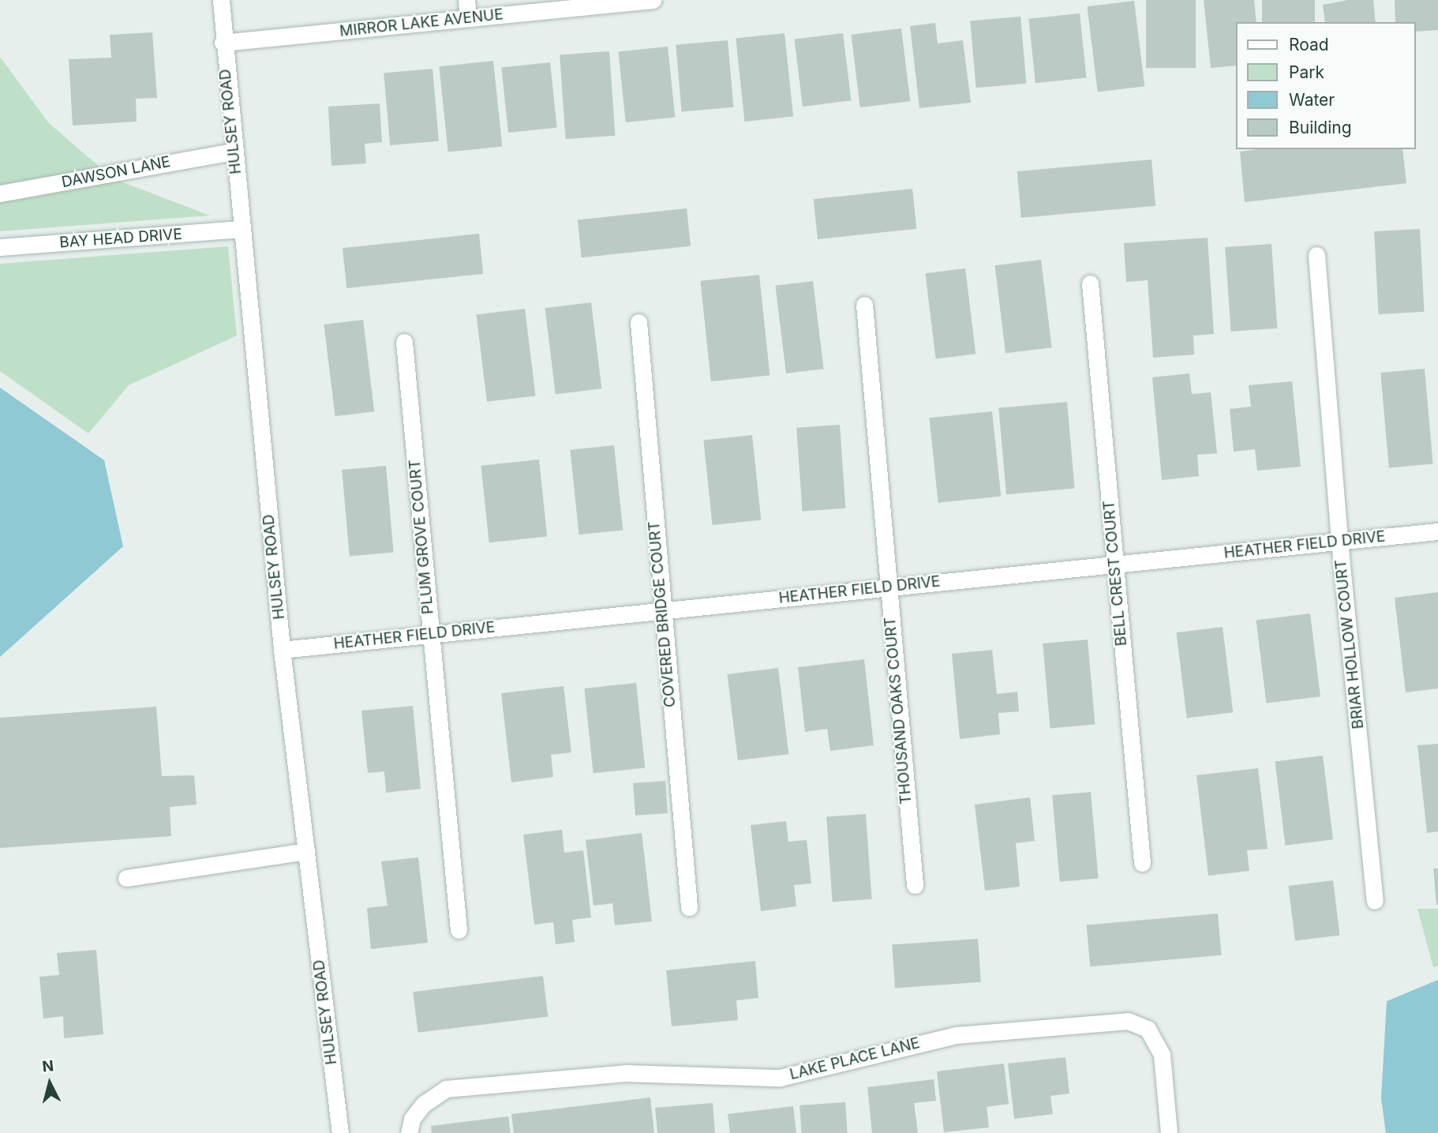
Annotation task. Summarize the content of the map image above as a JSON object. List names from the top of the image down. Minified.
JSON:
{"streets":{"street":["MIRROR LAKE AVENUE","HULSEY ROAD","DAWSON LANE","BAY HEAD DRIVE","PLUM GROVE COURT","HEATHER FIELD DRIVE","BELL CREST COURT","COVERED BRIDGE COURT","BRIAR HOLLOW COURT","THOUSAND OAKS COURT","LAKE PLACE LANE"]},"crossings":[["MIRROR LAKE AVENUE","HULSEY ROAD"],["HULSEY ROAD","DAWSON LANE"],["HULSEY ROAD","BAY HEAD DRIVE"],["HULSEY ROAD","HEATHER FIELD DRIVE"],["PLUM GROVE COURT","HEATHER FIELD DRIVE"],["HEATHER FIELD DRIVE","BELL CREST COURT"],["HEATHER FIELD DRIVE","COVERED BRIDGE COURT"],["HEATHER FIELD DRIVE","BRIAR HOLLOW COURT"],["HEATHER FIELD DRIVE","THOUSAND OAKS COURT"]],"legend":["Road","Park","Water","Building"],"north":"top"}
